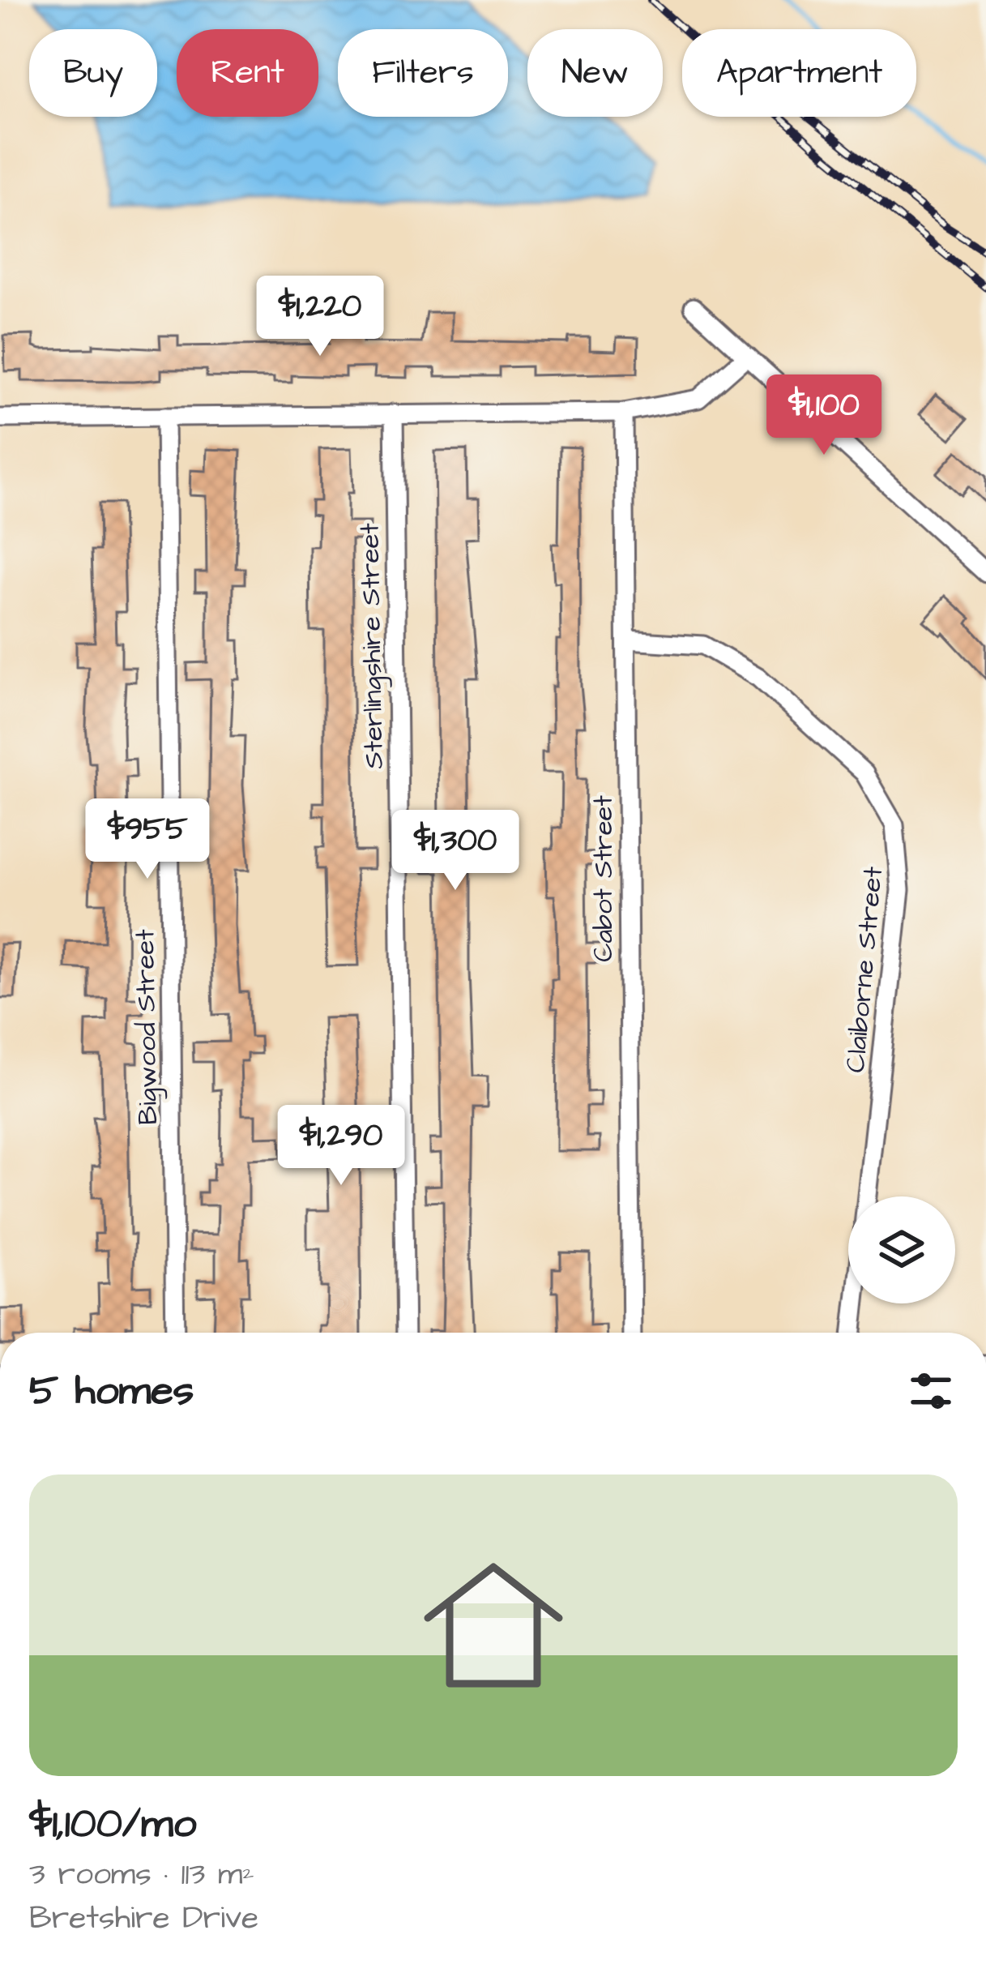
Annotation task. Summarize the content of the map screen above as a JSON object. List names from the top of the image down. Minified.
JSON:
{"streets":{"street":["Sterlingshire Street","Cabot Street","Claiborne Street","Bigwood Street"]},"crossings":[["Cabot Street","Claiborne Street"]],"page":{"chip":["Buy","Rent","Filters","New","Apartment"],"price":["$1,220","$1,100","$955","$1,300","$1,290"],"heading":"5 homes","list":[{"name":"$1,100/mo","note":"3 rooms · 113 m² · Bretshire Drive"}]}}
